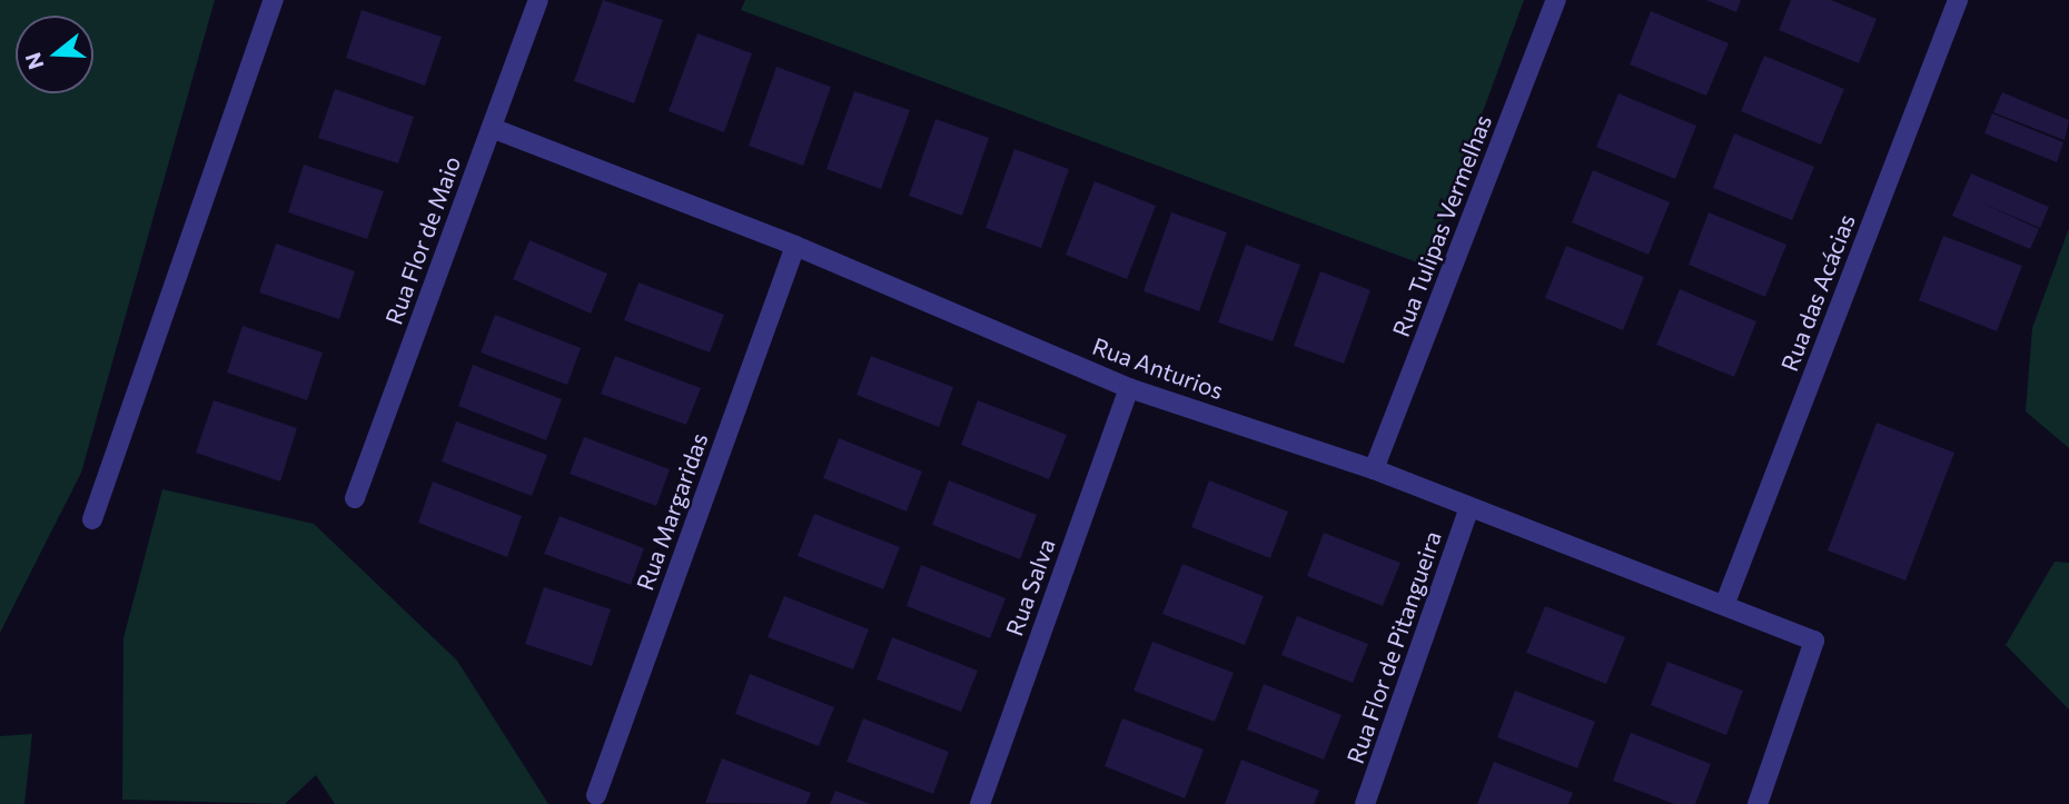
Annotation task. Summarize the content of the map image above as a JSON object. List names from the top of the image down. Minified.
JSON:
{"streets":{"street":["Rua Tulipas Vermelhas","Rua Flor de Maio","Rua das Acácias","Rua Anturios","Rua Margaridas","Rua Salva","Rua Flor de Pitangueira"]},"crossings":[["Rua Tulipas Vermelhas","Rua Anturios"],["Rua Flor de Maio","Rua Anturios"],["Rua das Acácias","Rua Anturios"],["Rua Anturios","Rua Margaridas"],["Rua Anturios","Rua Salva"],["Rua Anturios","Rua Flor de Pitangueira"]],"north":"left"}
